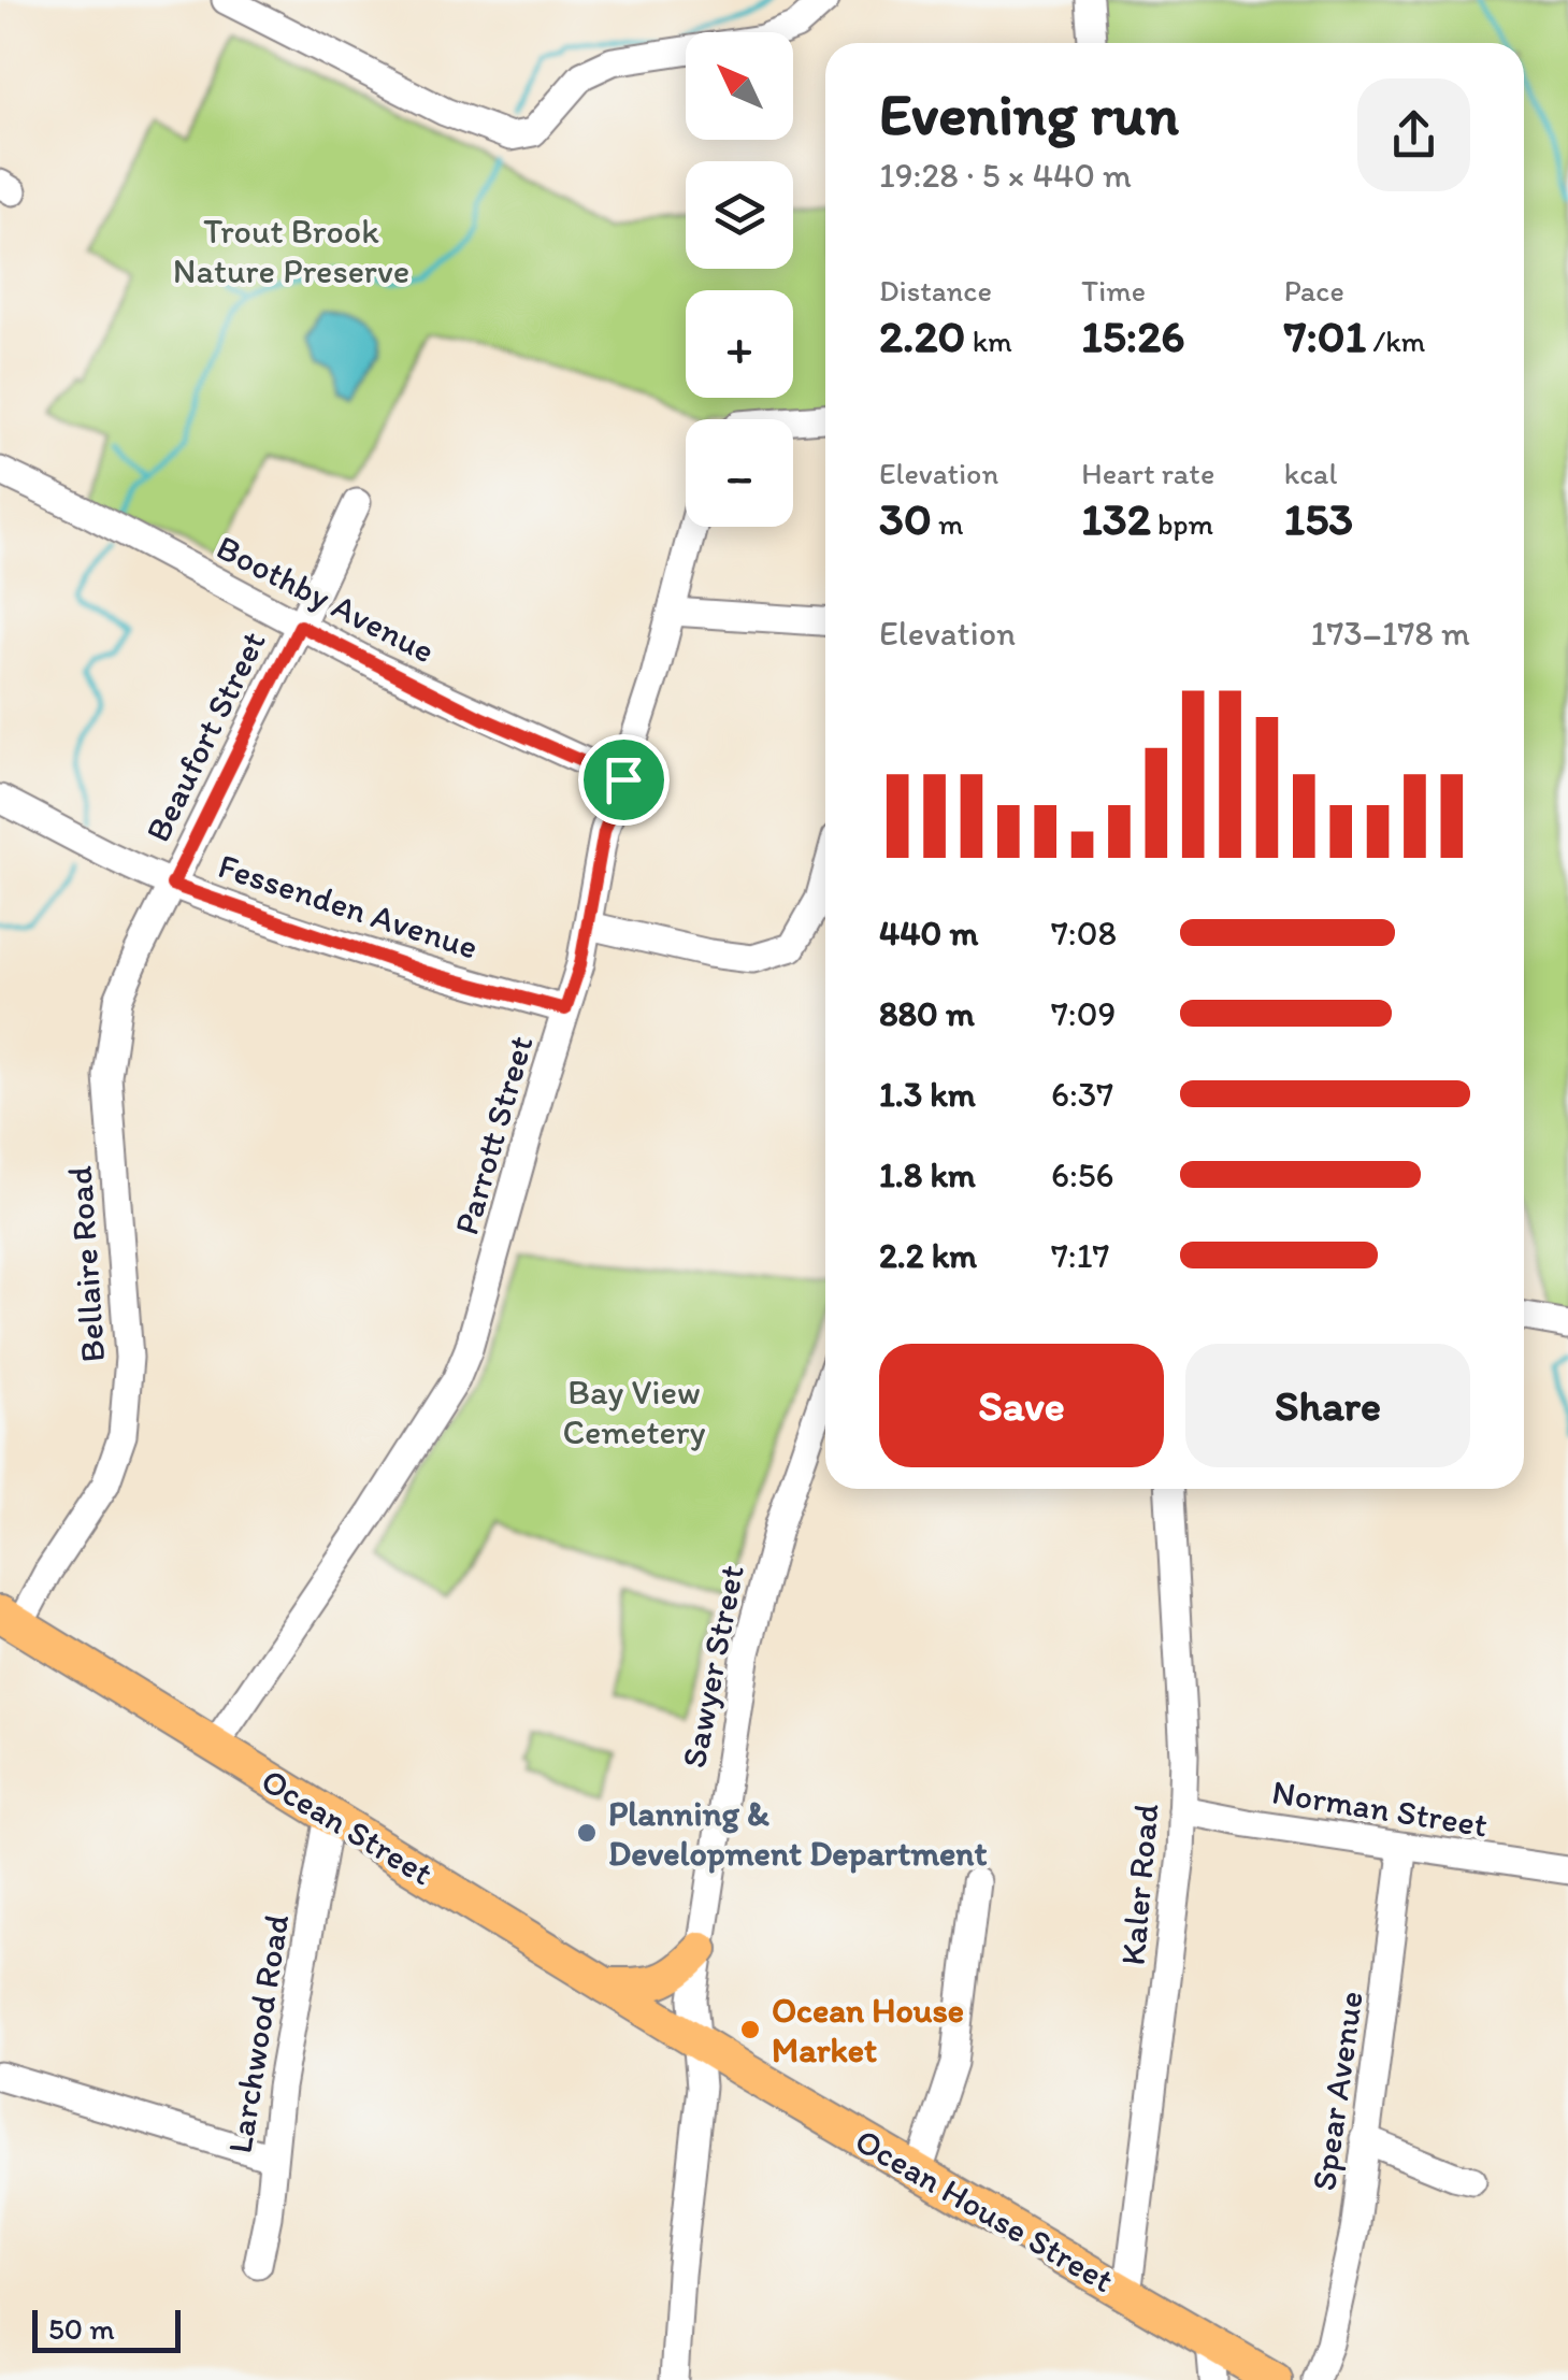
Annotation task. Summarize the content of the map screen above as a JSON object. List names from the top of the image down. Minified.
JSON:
{"streets":{"main road":["Ocean Street","Ocean House Street"],"street":["Boothby Avenue","Beaufort Street","Fessenden Avenue","Parrott Street","Bellaire Road","Sawyer Street","Norman Street","Kaler Road","Larchwood Road","Spear Avenue"]},"crossings":[["Boothby Avenue","Beaufort Street"],["Boothby Avenue","Parrott Street"],["Beaufort Street","Fessenden Avenue"],["Beaufort Street","Bellaire Road"],["Fessenden Avenue","Parrott Street"],["Fessenden Avenue","Bellaire Road"],["Parrott Street","Ocean Street"],["Bellaire Road","Ocean Street"],["Sawyer Street","Ocean Street"],["Sawyer Street","Ocean House Street"],["Norman Street","Kaler Road"],["Norman Street","Spear Avenue"],["Ocean Street","Larchwood Road"],["Ocean Street","Ocean House Street"],["Kaler Road","Ocean House Street"]],"parks":["Trout Brook Nature Preserve","Bay View Cemetery"],"places":["Planning & Development Department","Ocean House Market"],"scale_bar":"50 m","north":"top left","page":{"map_buttons":["+","−"],"heading":["Evening run","19:28 · 5 × 440 m"],"stats":[["Distance","2.20 km"],["Time","15:26"],["Pace","7:01 /km"],["Elevation","30 m"],["Heart rate","132 bpm"],["kcal","153"]],"chart":["Elevation","173–178 m"],"list":[{"name":"440 m","note":"7:08"},{"name":"880 m","note":"7:09"},{"name":"1.3 km","note":"6:37"},{"name":"1.8 km","note":"6:56"},{"name":"2.2 km","note":"7:17"}],"buttons":["Save","Share"],"scale":"50 m"}}
